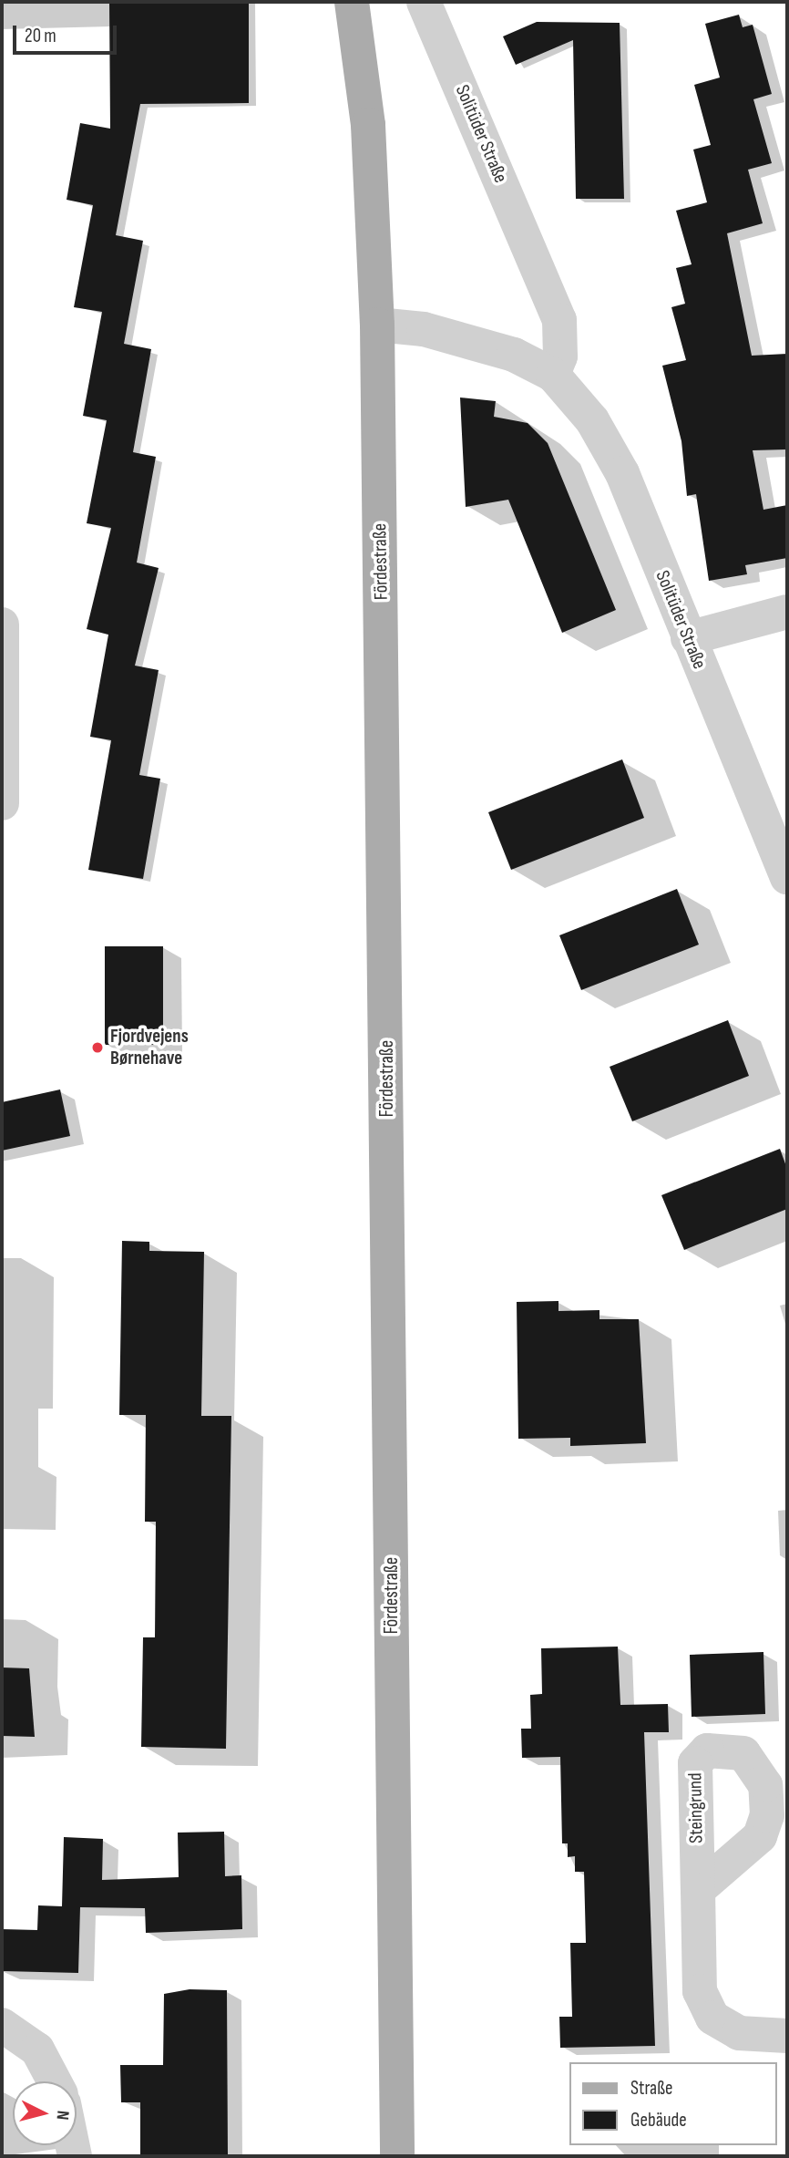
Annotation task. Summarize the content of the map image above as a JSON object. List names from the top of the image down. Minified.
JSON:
{"streets":{"main road":["Fördestraße"],"street":["Solitüder Straße"]},"crossings":[["Solitüder Straße","Fördestraße"]],"places":["Fjordvejens Børnehave"],"legend":["Straße","Gebäude"],"scale_bar":"20 m","north":"right"}
